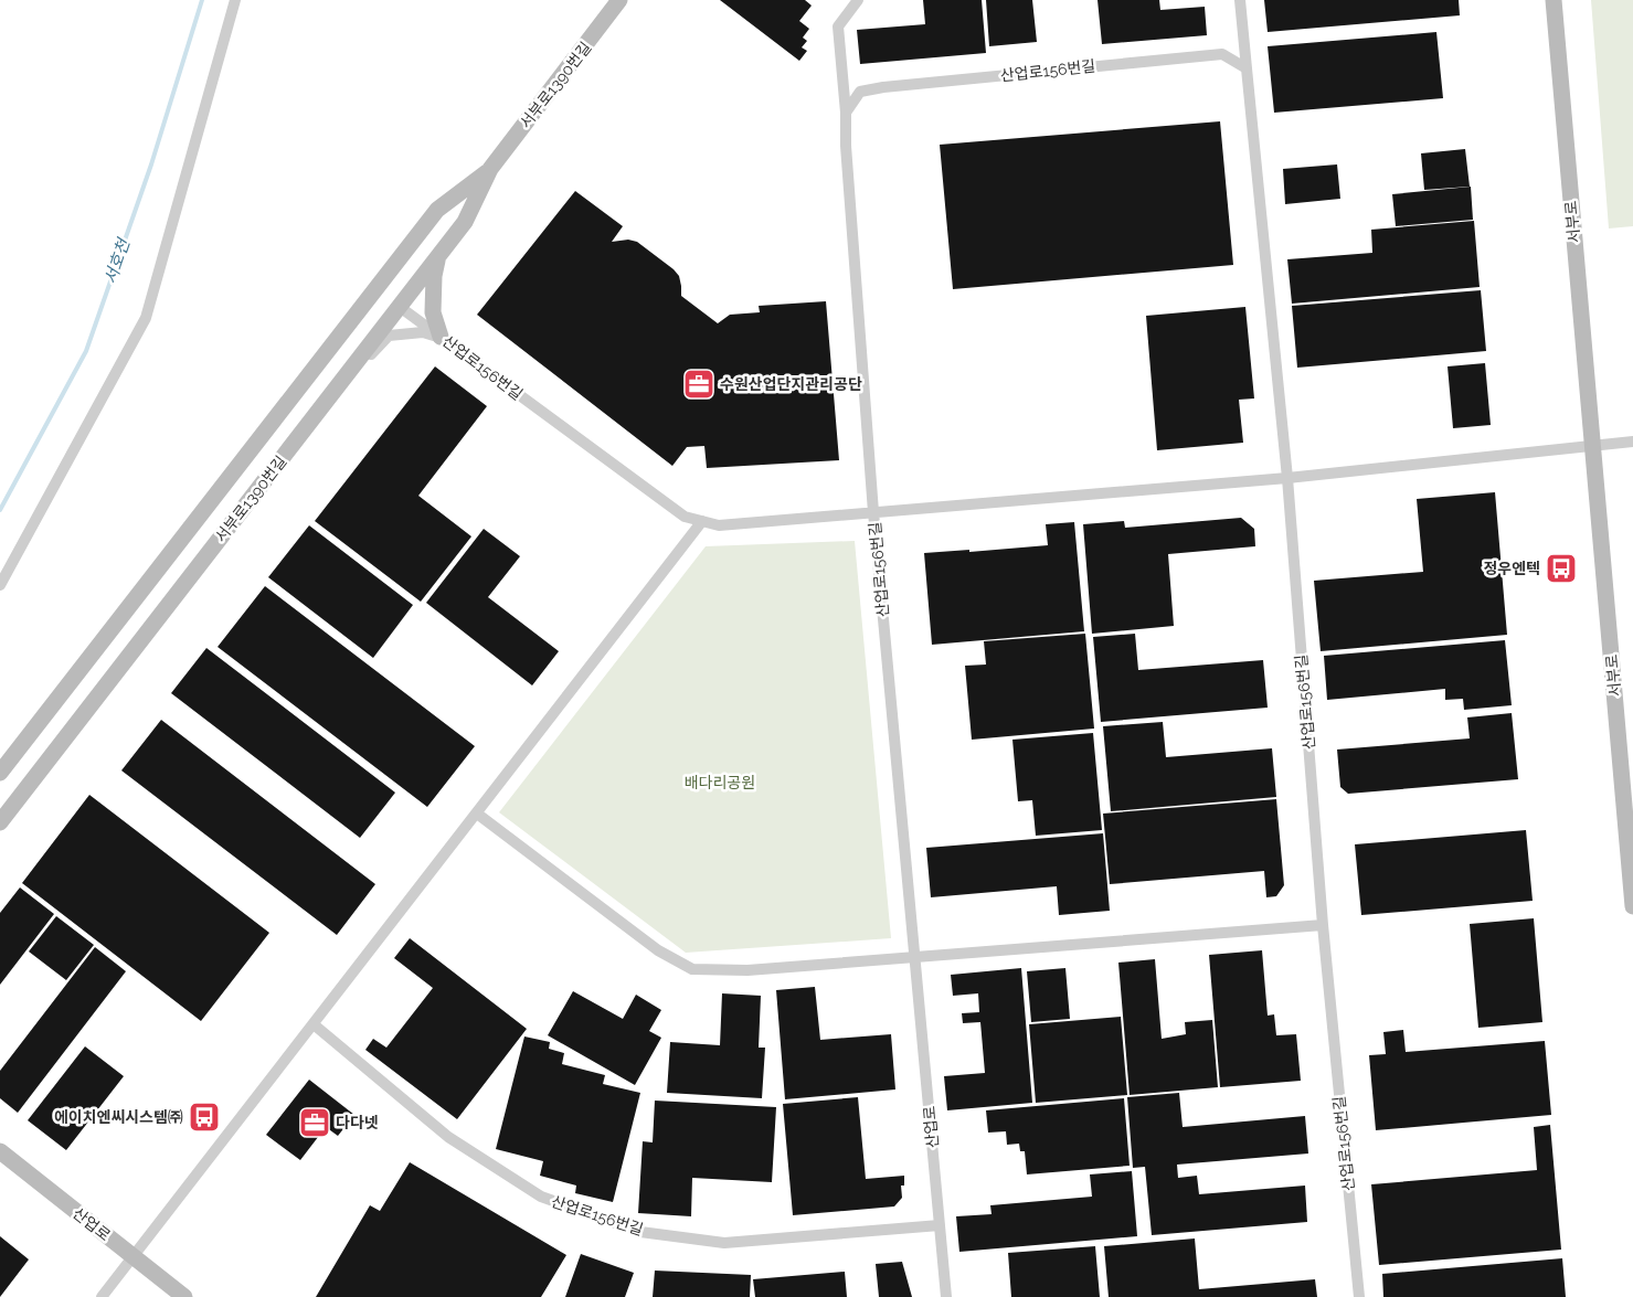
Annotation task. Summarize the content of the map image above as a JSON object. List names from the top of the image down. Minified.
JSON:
{"streets":{"street":["산업로156번길","서부로1390번길","서부로","산업로"]},"crossings":[["산업로156번길","서부로1390번길"],["산업로156번길","산업로"]],"water":["서호천"],"parks":["배다리공원"],"places":{"office":["수원산업단지관리공단","다다넷"],"bus stop":["정우엔텍","에이치엔씨시스템㈜"]}}
